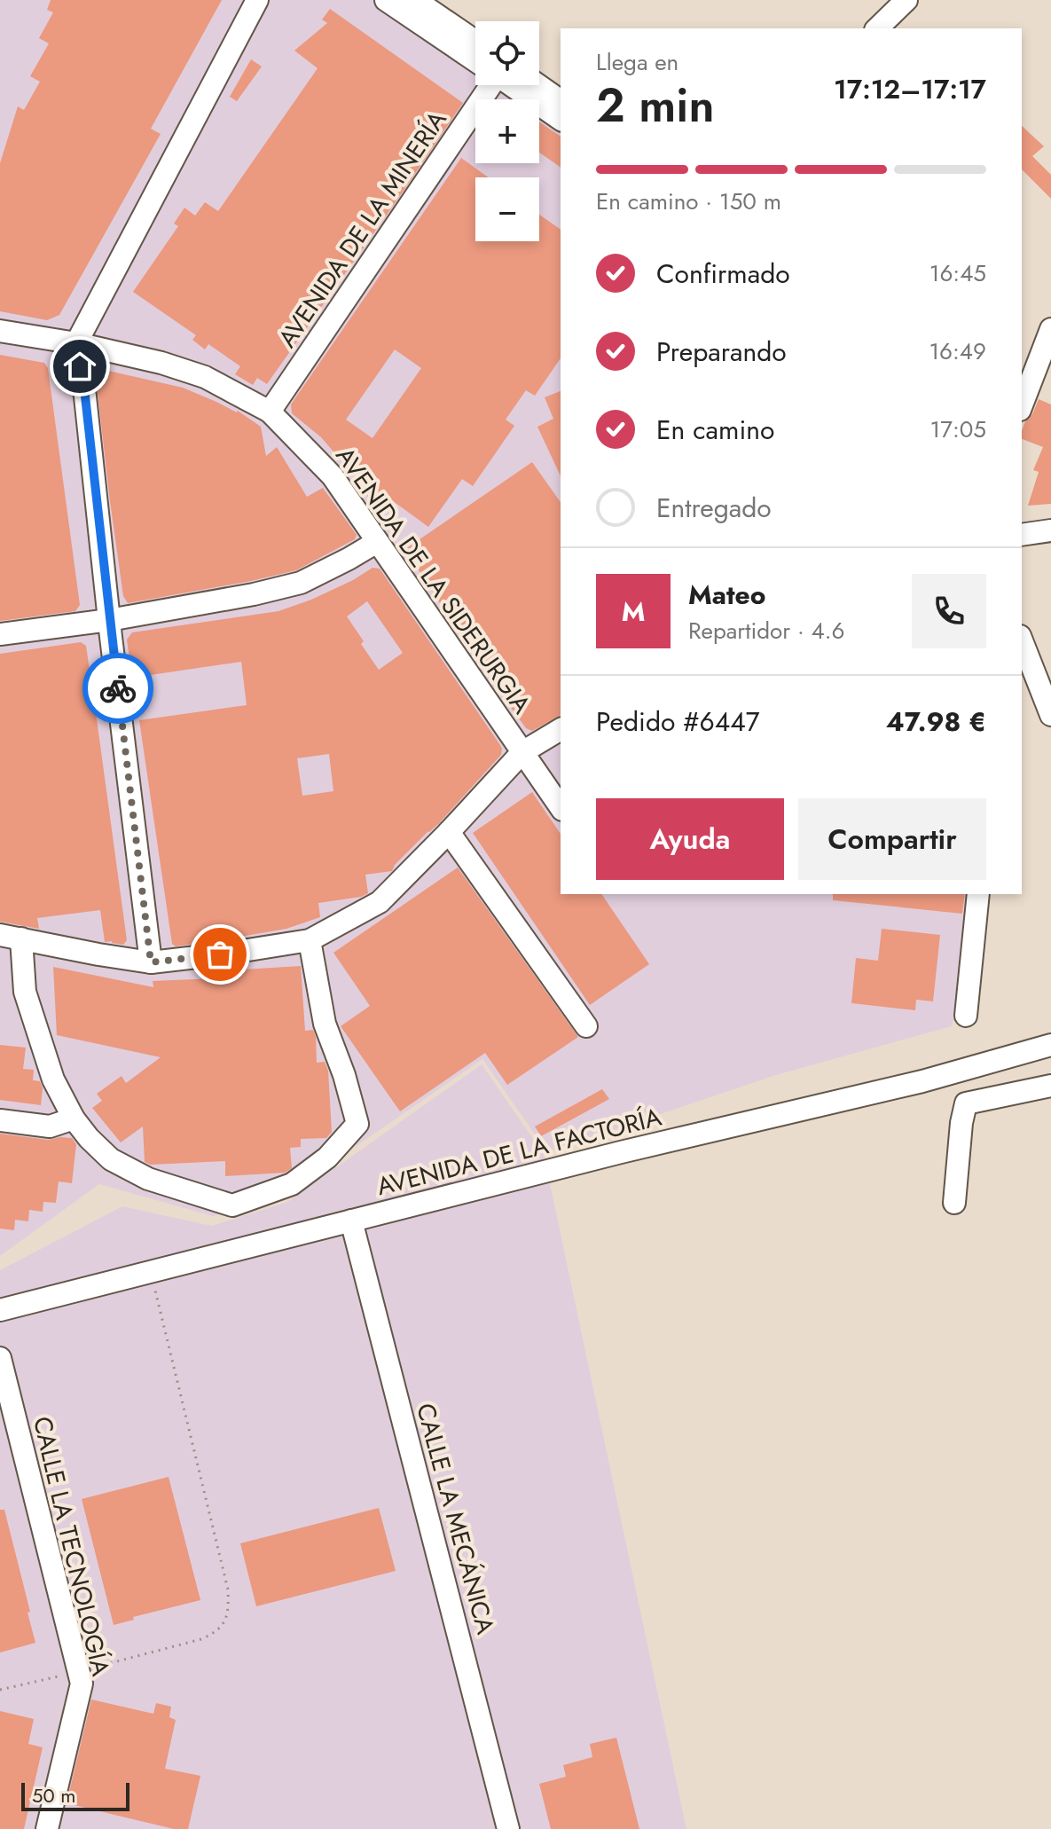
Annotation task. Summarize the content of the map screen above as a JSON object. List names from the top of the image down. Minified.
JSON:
{"streets":{"street":["AVENIDA DE LA MINERÍA","AVENIDA DE LA SIDERURGIA","AVENIDA DE LA FACTORÍA","CALLE LA MECÁNICA","CALLE LA TECNOLOGÍA"]},"crossings":[["AVENIDA DE LA MINERÍA","AVENIDA DE LA SIDERURGIA"],["AVENIDA DE LA FACTORÍA","CALLE LA MECÁNICA"]],"scale_bar":"50 m","page":{"map_buttons":["+","−"],"heading":["2 min","Llega en","17:12–17:17"],"panel":["Mateo","Repartidor · 4.6","Pedido #6447","47.98 €"],"bar":"En camino · 150 m","list":[["Confirmado","16:45"],["Preparando","16:49"],["En camino","17:05"],"Entregado"],"round":"M","buttons":["Ayuda","Compartir"],"scale":"50 m"}}
